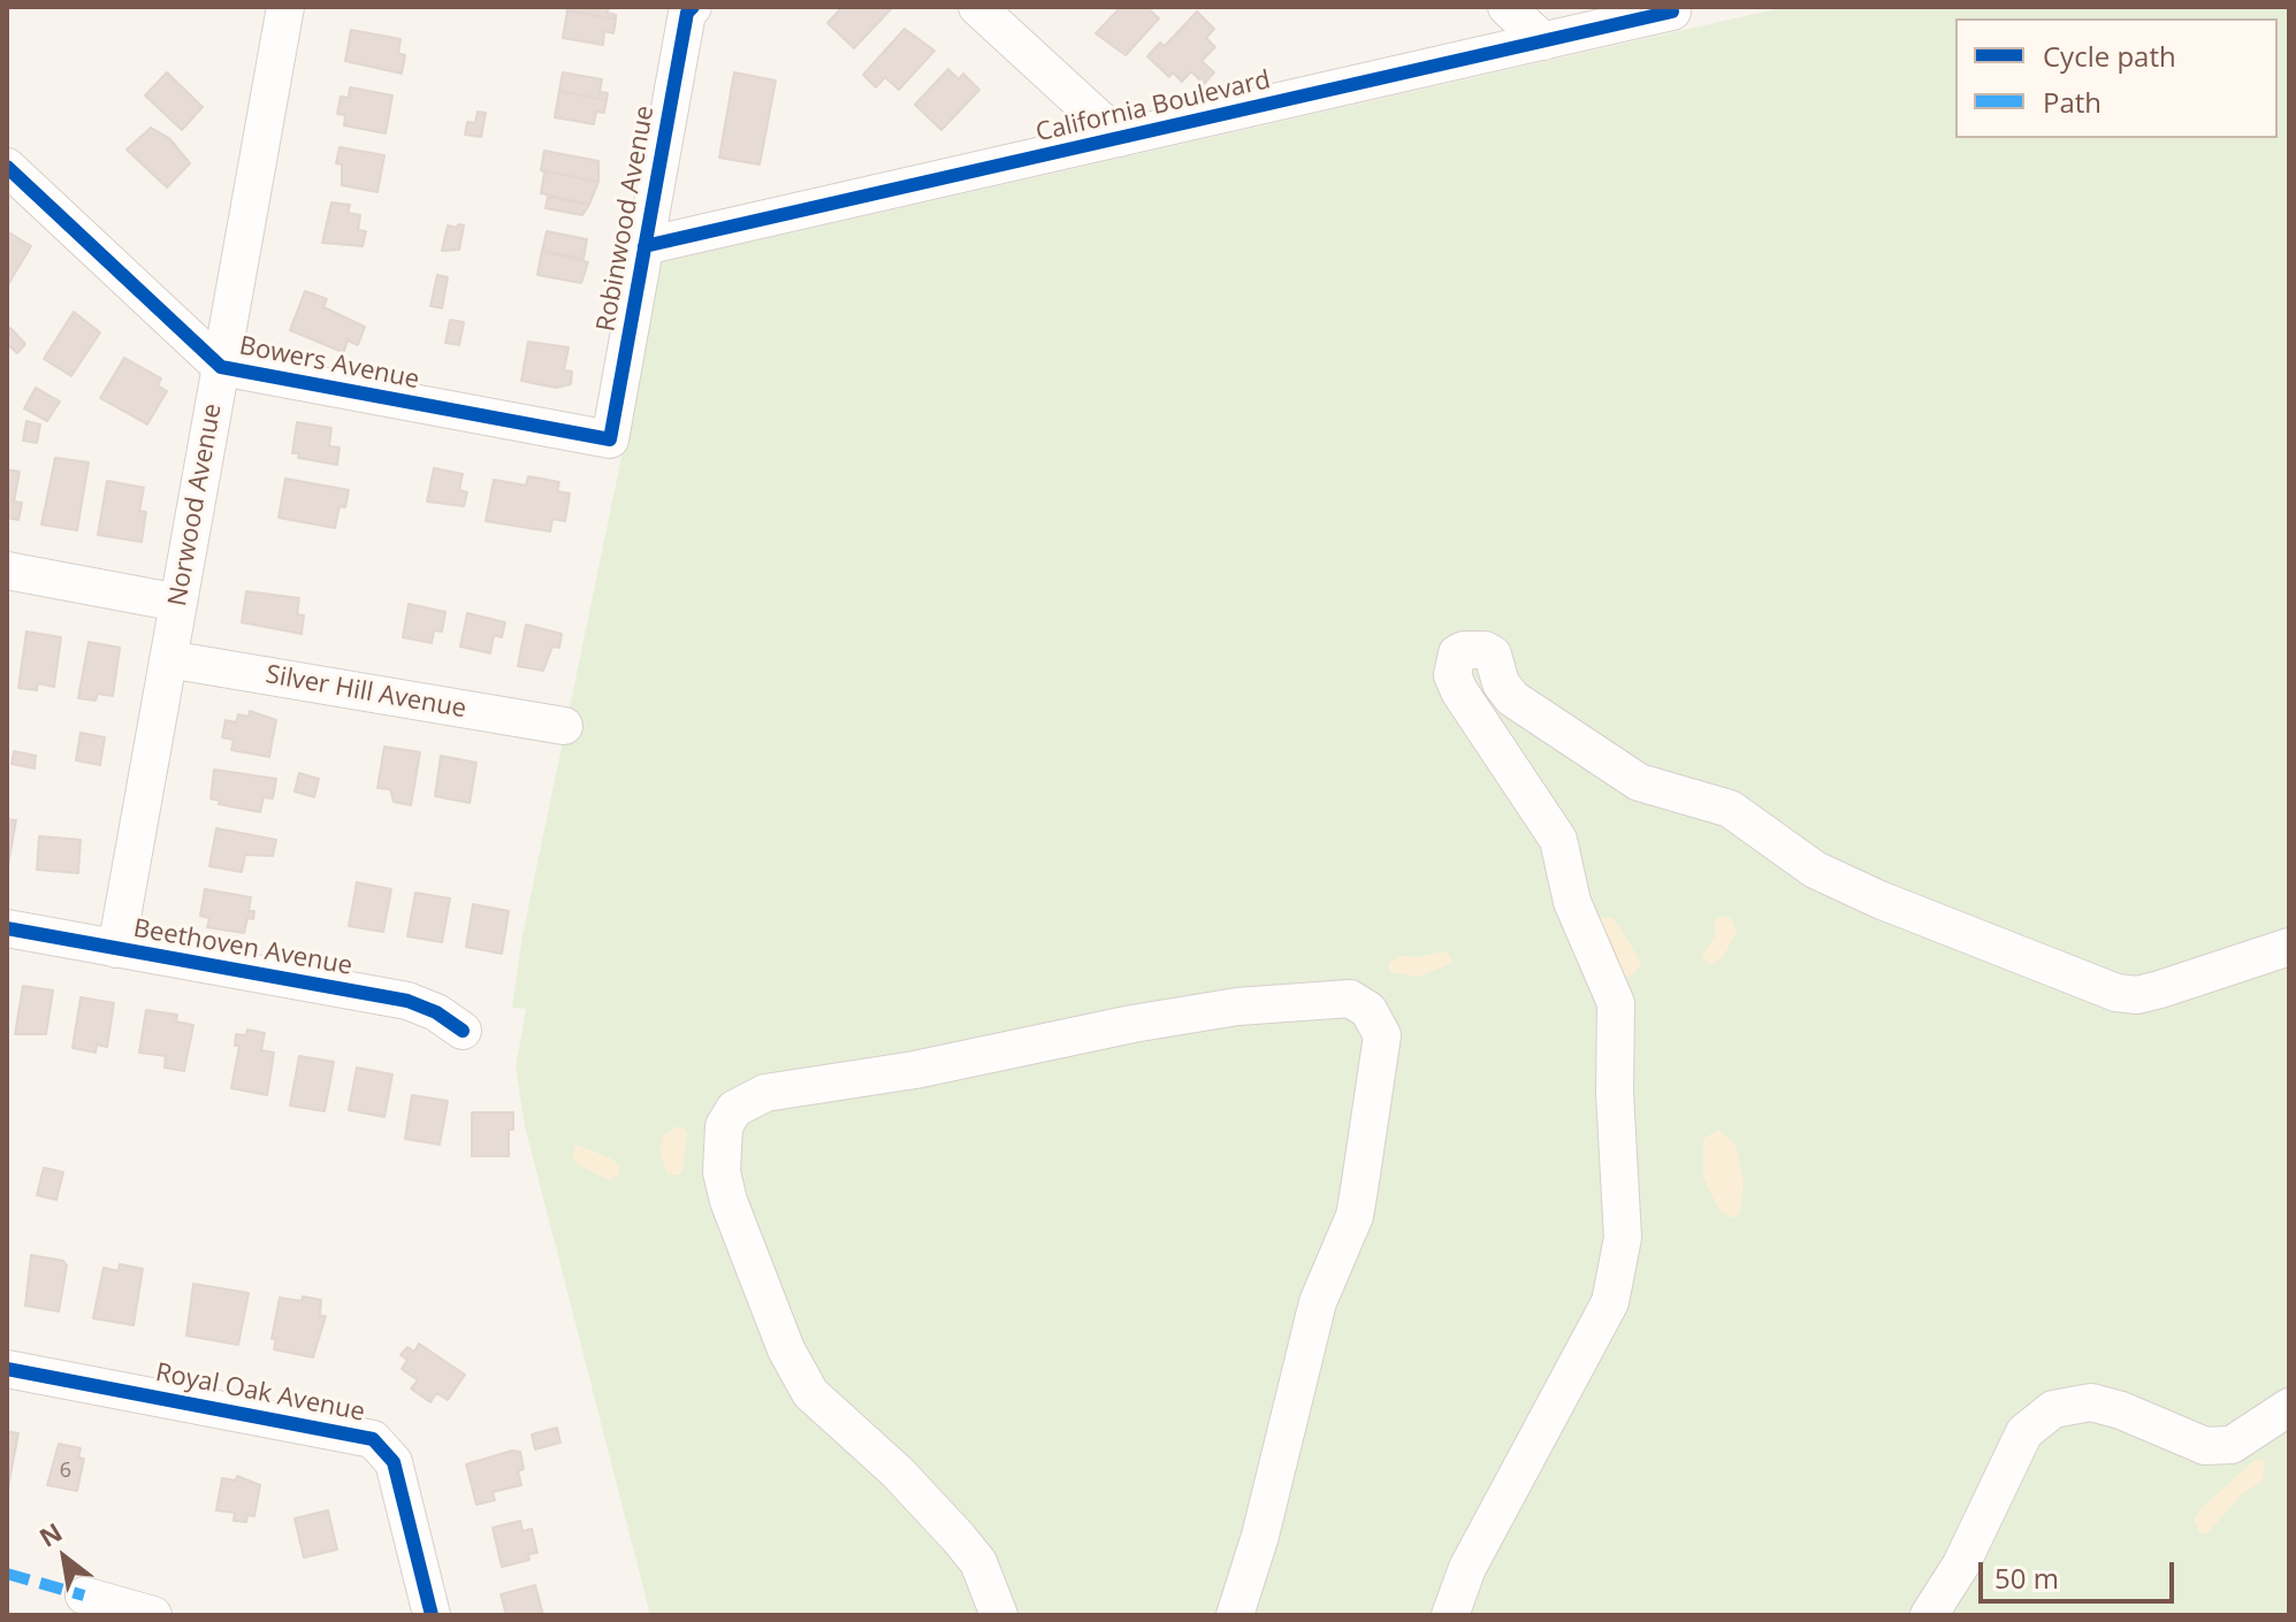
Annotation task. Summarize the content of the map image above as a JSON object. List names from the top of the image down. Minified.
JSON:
{"streets":{"street":["California Boulevard","Robinwood Avenue","Bowers Avenue","Norwood Avenue","Silver Hill Avenue","Beethoven Avenue","Royal Oak Avenue"]},"crossings":[["California Boulevard","Robinwood Avenue"],["Robinwood Avenue","Bowers Avenue"],["Bowers Avenue","Norwood Avenue"],["Norwood Avenue","Silver Hill Avenue"],["Norwood Avenue","Beethoven Avenue"]],"house_numbers":["6"],"legend":["Cycle path","Path"],"scale_bar":"50 m","north":"top left"}
